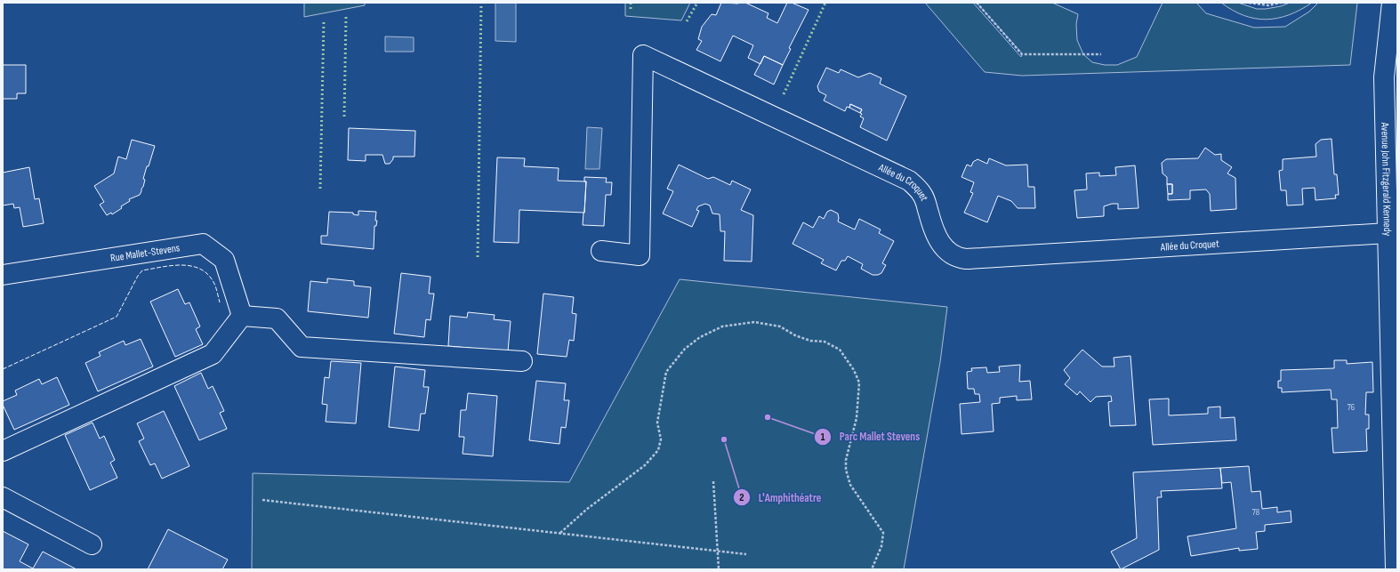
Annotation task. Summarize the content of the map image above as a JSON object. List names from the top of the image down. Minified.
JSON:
{"streets":{"street":["Avenue John Fitzgerald Kennedy","Allée du Croquet","Rue Mallet-Stevens"]},"crossings":[["Avenue John Fitzgerald Kennedy","Allée du Croquet"]],"places":["Parc Mallet Stevens","L'Amphithéatre"],"house_numbers":["76","78"]}
